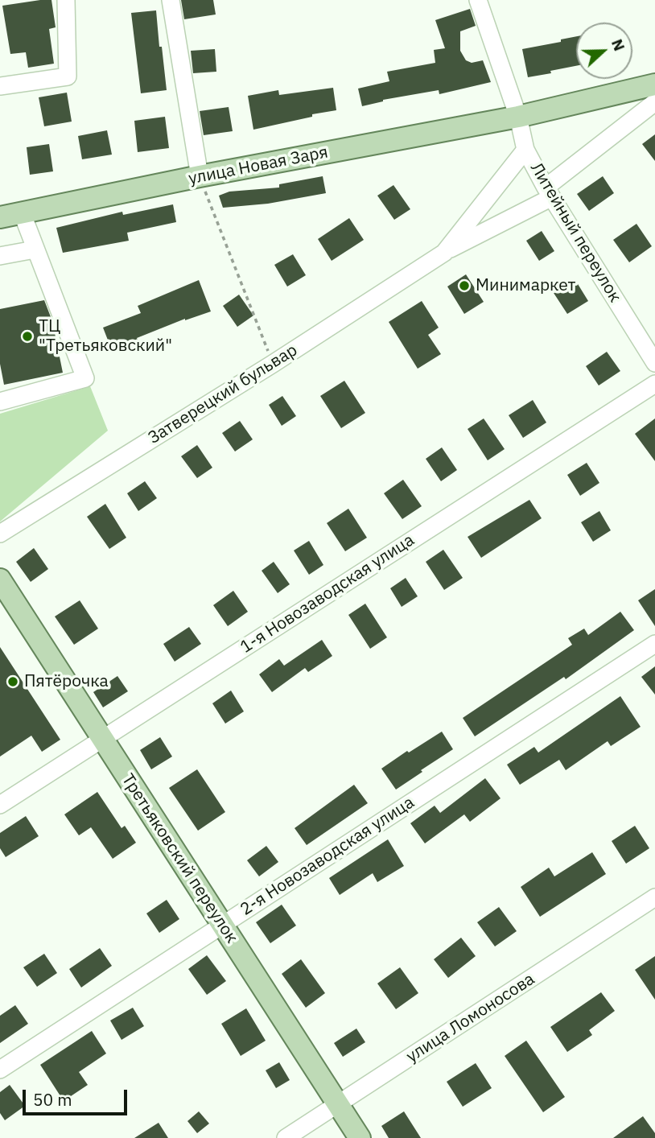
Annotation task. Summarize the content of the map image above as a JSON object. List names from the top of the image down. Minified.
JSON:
{"streets":{"main road":["улица Новая Заря","Третьяковский переулок"],"street":["Литейный переулок","Затверецкий бульвар","1-я Новозаводская улица","2-я Новозаводская улица","улица Ломоносова"]},"crossings":[["улица Новая Заря","Литейный переулок"],["Литейный переулок","Затверецкий бульвар"],["1-я Новозаводская улица","Третьяковский переулок"],["2-я Новозаводская улица","Третьяковский переулок"],["Третьяковский переулок","улица Ломоносова"]],"places":["Минимаркет","ТЦ \"Третьяковский\"","Пятёрочка"],"scale_bar":"50 m","north":"right"}
